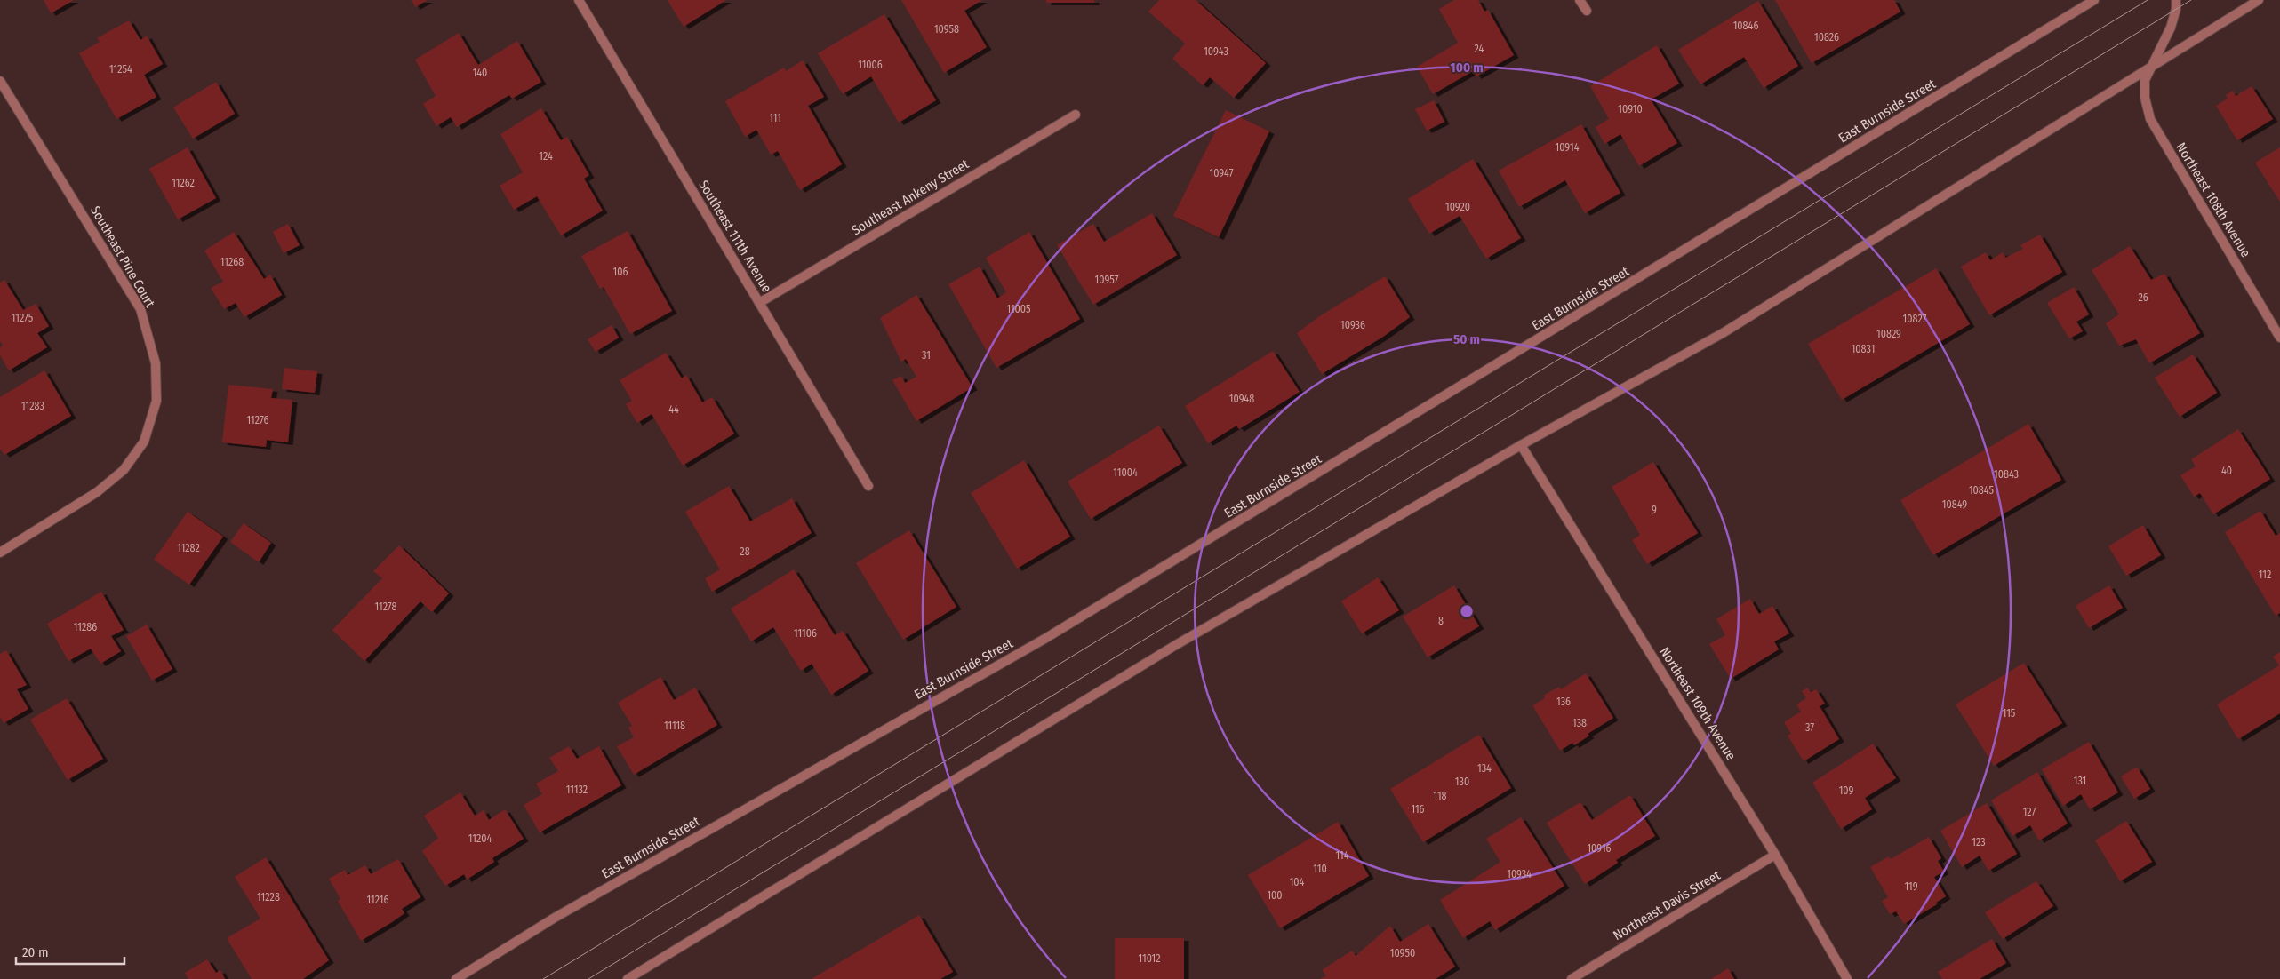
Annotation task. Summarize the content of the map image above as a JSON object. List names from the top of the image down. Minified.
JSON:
{"streets":{"street":["East Burnside Street","Southeast Ankeny Street","Northeast 108th Avenue","Southeast 111th Avenue","Southeast Pine Court","Northeast 109th Avenue","Northeast Davis Street"]},"crossings":[["Southeast Ankeny Street","Southeast 111th Avenue"],["Northeast 109th Avenue","Northeast Davis Street"]],"house_numbers":["10846","10958","10826","24","10943","11006","11254","140","10910","111","10914","124","10947","11262","10920","11268","106","10957","26","11005","11275","10827","10936","10829","10831","31","10948","11283","44","11276","40","11004","10843","10845","10849","9","11282","28","112","11278","8","11286","11106","136","115","138","11118","37","134","131","130","11132","109","118","116","127","11204","123","10916","114","110","10934","104","119","100","11228","11216","10950","11012"],"scale_bar":"20 m","rings":["100 m","50 m"]}
